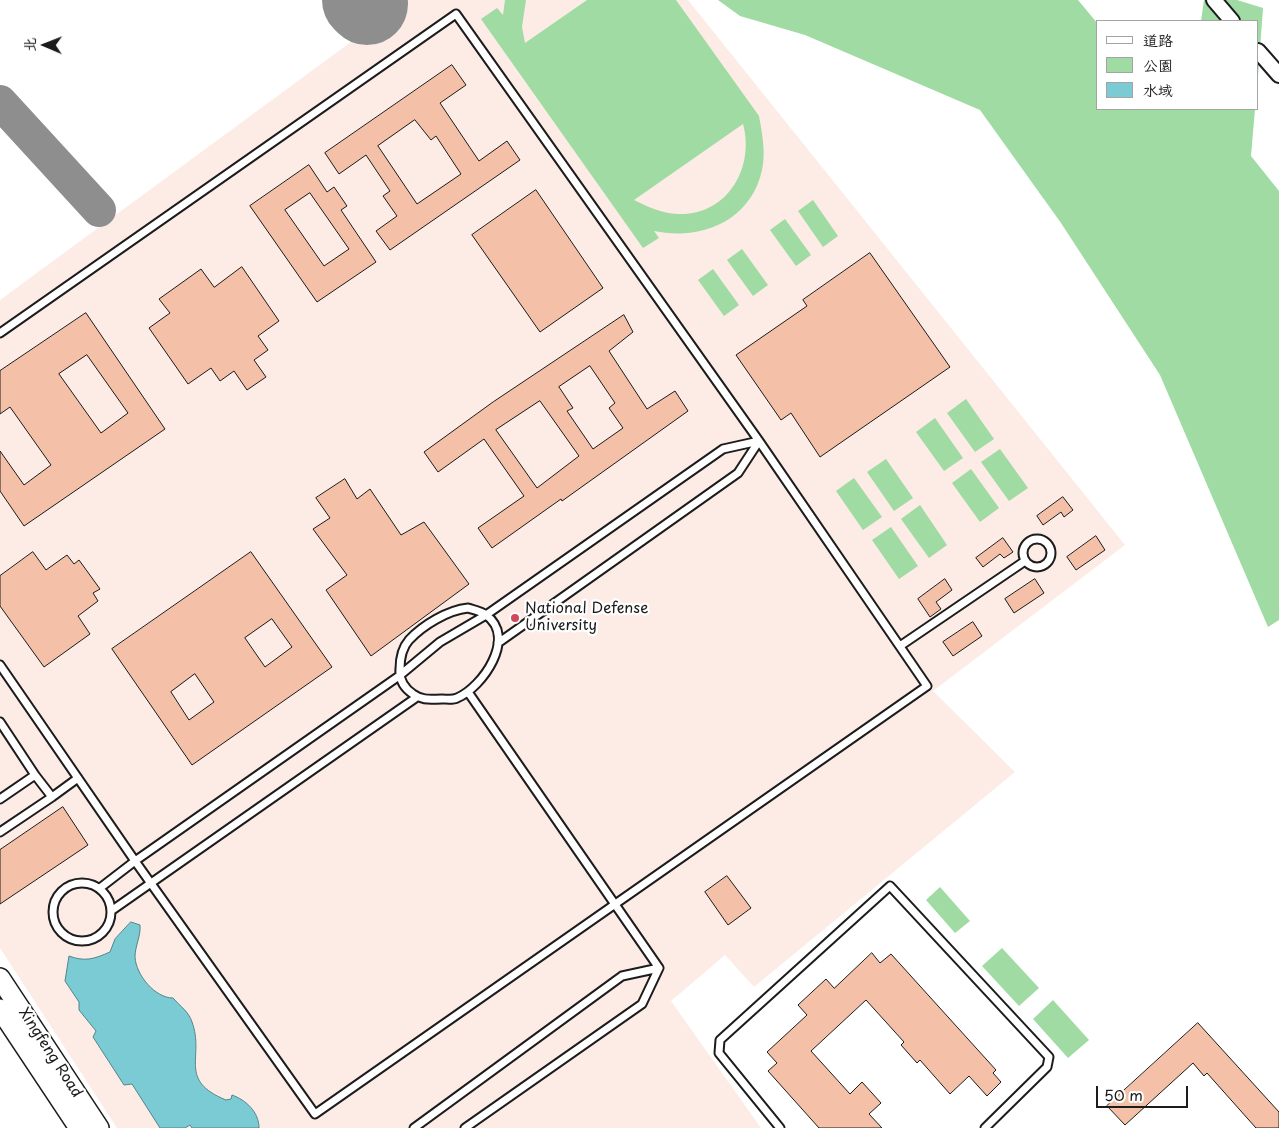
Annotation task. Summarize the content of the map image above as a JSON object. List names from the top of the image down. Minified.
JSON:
{"streets":{"main road":["Xingfeng Road"]},"places":["National Defense University"],"legend":["道路","公園","水域"],"scale_bar":"50 m","north":"left"}
